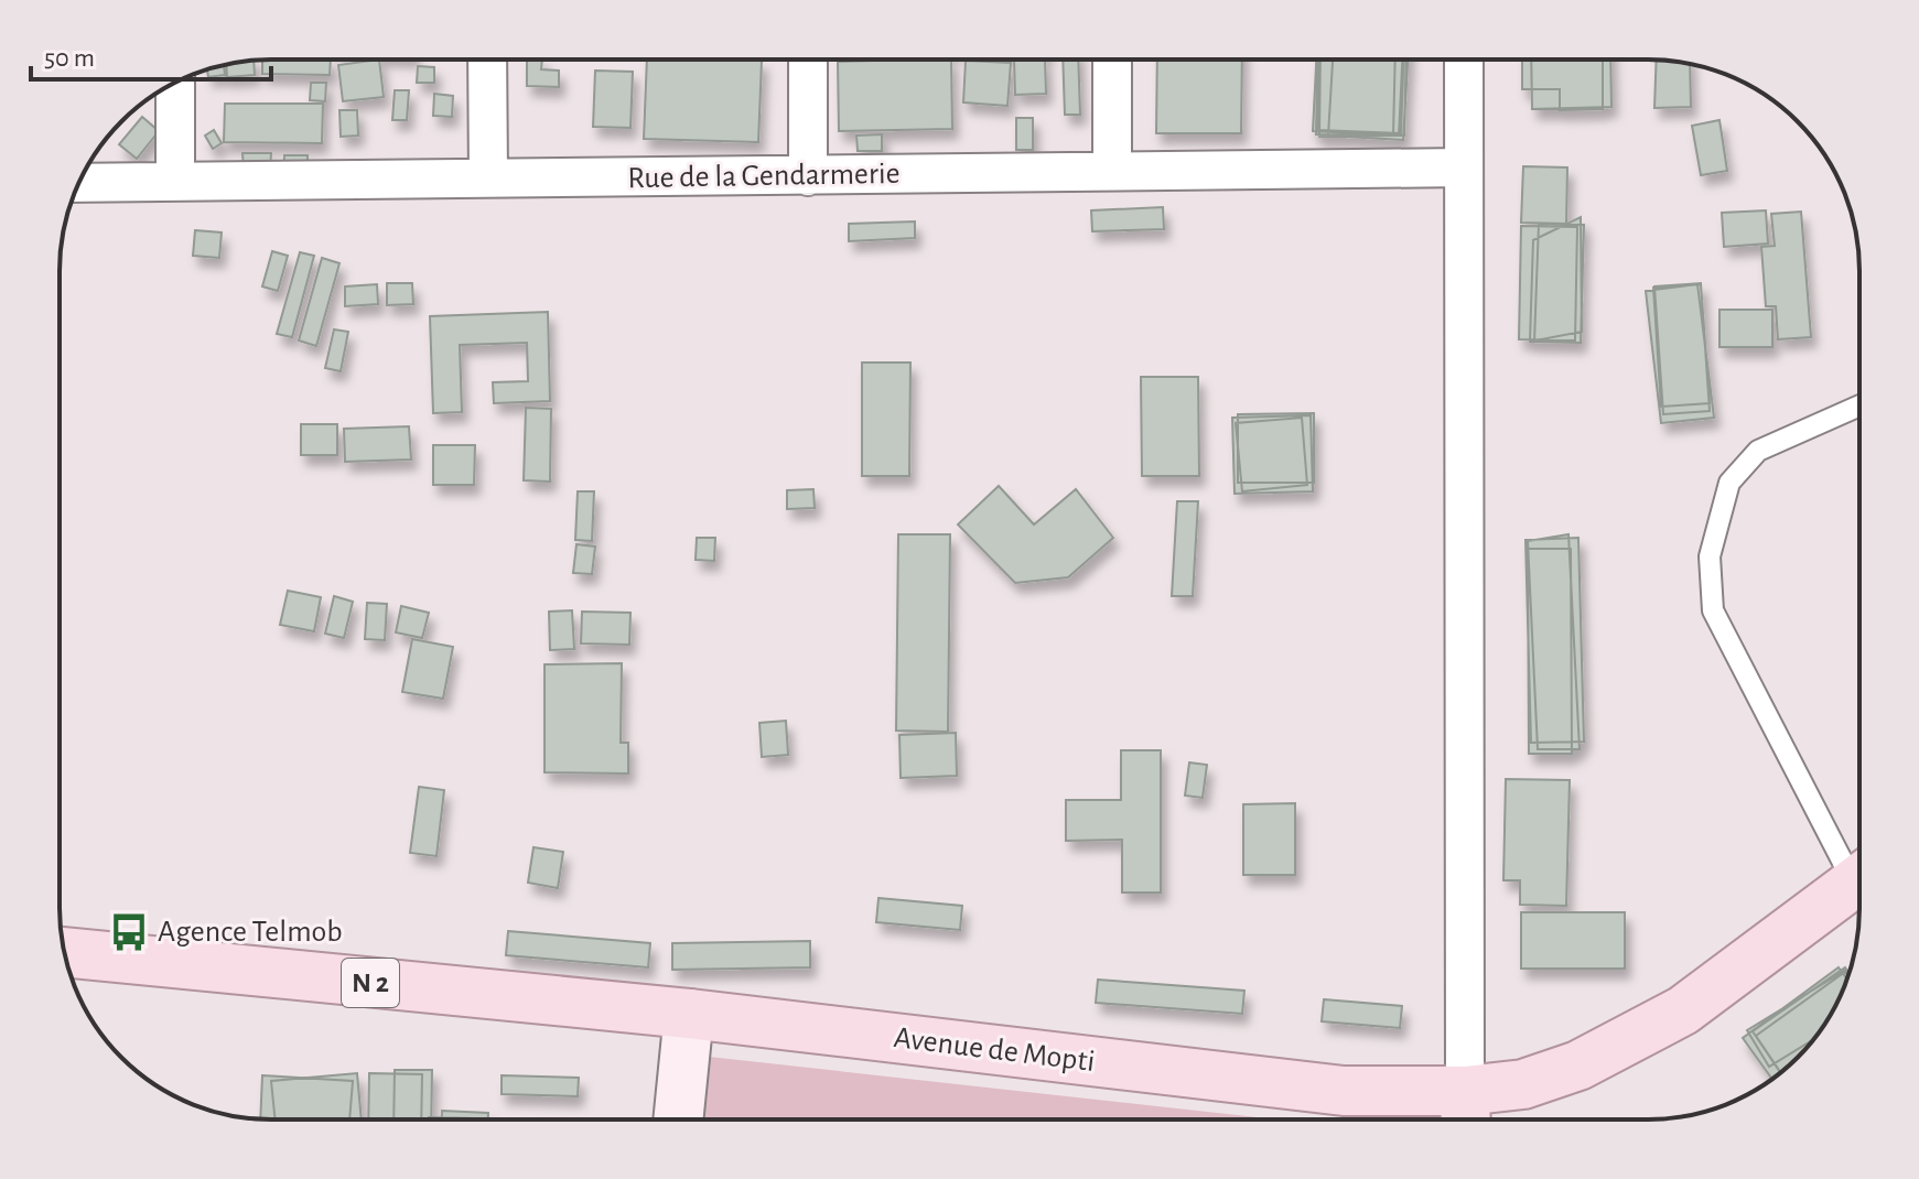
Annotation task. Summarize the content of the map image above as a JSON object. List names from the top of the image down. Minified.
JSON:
{"streets":{"main road":["N 2","Avenue de Mopti"],"street":["Rue de la Gendarmerie"]},"places":{"bus stop":["Agence Telmob"]},"scale_bar":"50 m"}
